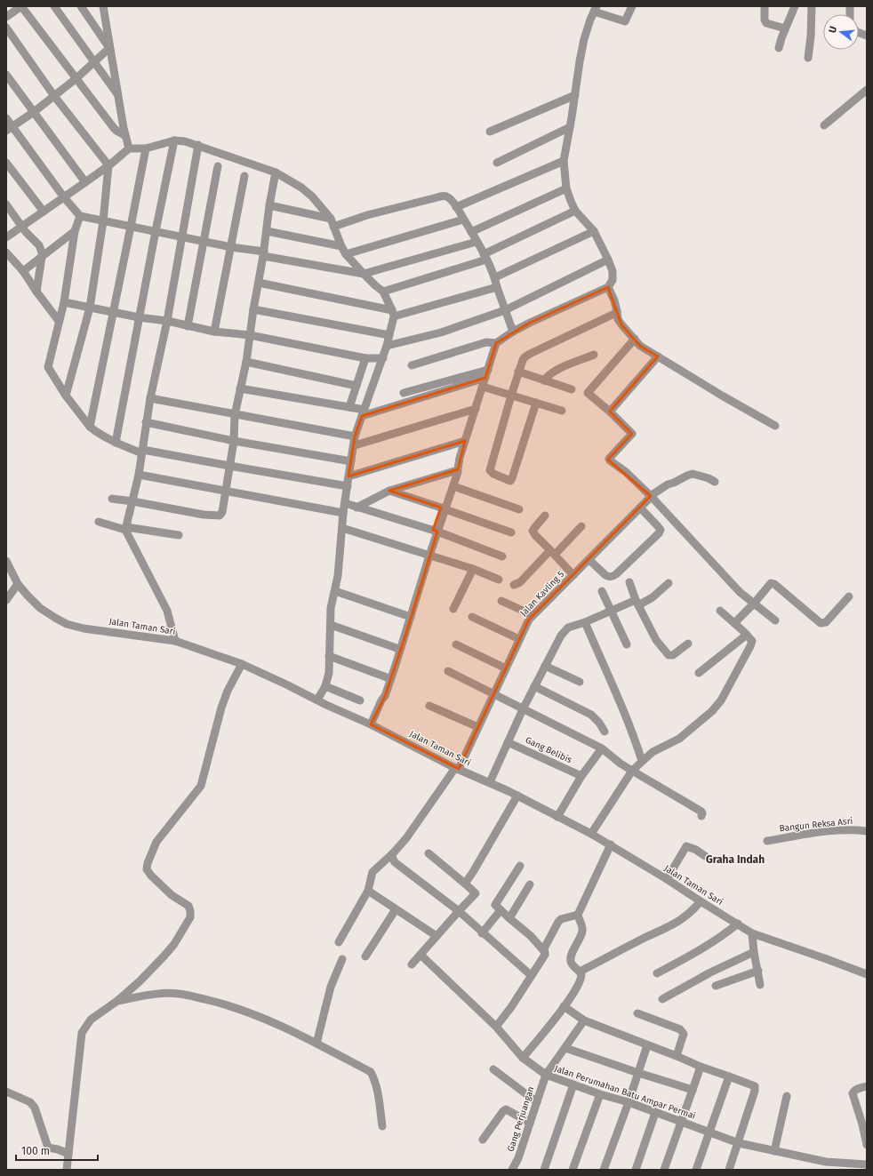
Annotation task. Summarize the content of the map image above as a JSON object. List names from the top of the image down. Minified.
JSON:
{"streets":{"street":["Jalan Kavling 5","Jalan Taman Sari","Gang Belibis","Bangun Reksa Asri","Jalan Perumahan Batu Ampar Permai","Gang Perjuangan"]},"crossings":[["Jalan Kavling 5","Jalan Taman Sari"],["Jalan Perumahan Batu Ampar Permai","Gang Perjuangan"]],"districts":["Graha Indah"],"scale_bar":"100 m","north":"left"}
